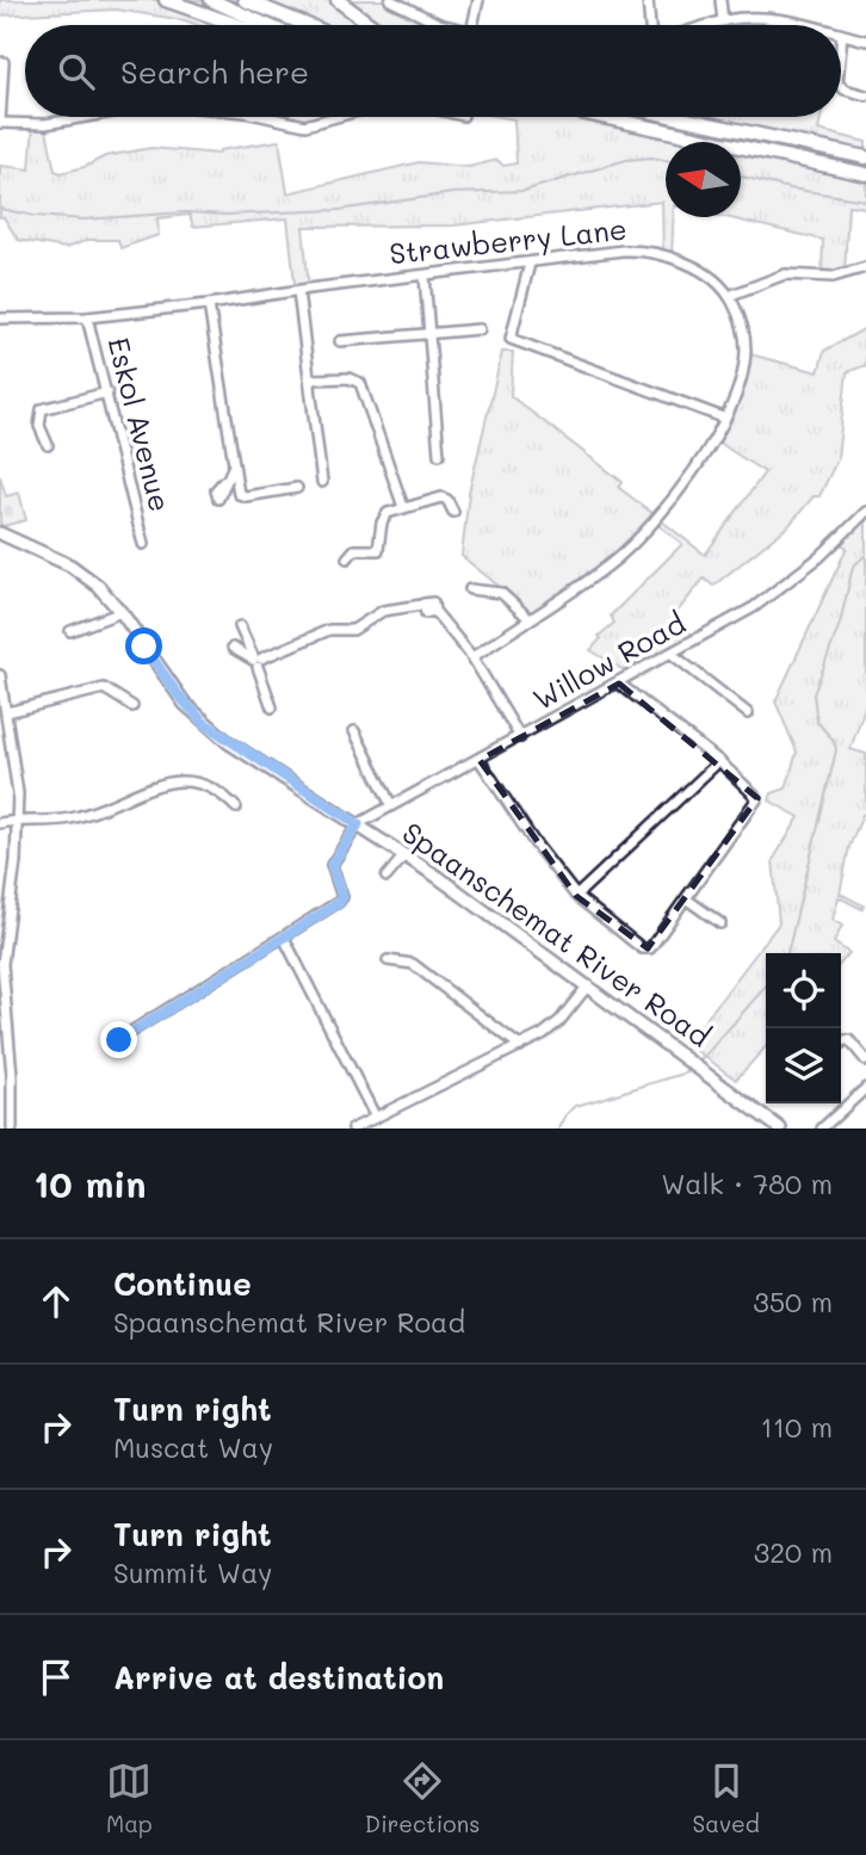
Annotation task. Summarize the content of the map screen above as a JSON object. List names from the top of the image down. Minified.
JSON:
{"streets":{"main road":["Spaanschemat River Road"],"street":["Strawberry Lane","Eskol Avenue","Willow Road"]},"crossings":[["Strawberry Lane","Eskol Avenue"],["Willow Road","Spaanschemat River Road"]],"north":"left","page":{"search":"Search here","heading":["10 min","Walk · 780 m"],"list":[["Continue","Spaanschemat River Road","350 m"],["Turn right","Muscat Way","110 m"],["Turn right","Summit Way","320 m"],"Arrive at destination"],"nav":["Map","Directions","Saved"]}}
